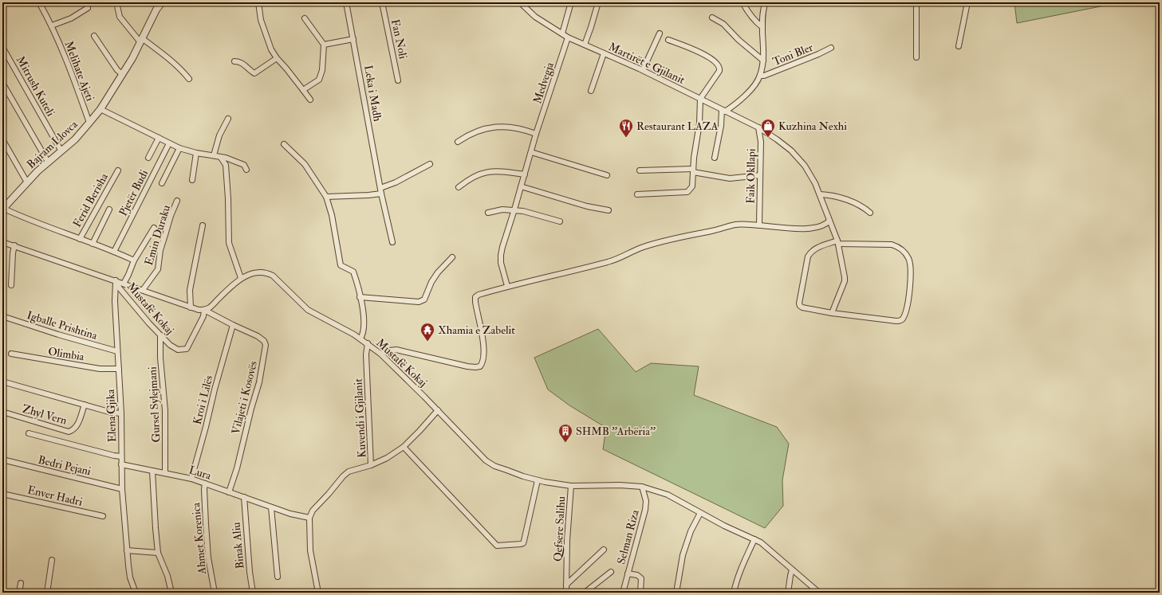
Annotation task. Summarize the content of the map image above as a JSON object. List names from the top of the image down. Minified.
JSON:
{"streets":{"street":["Fan Noli","Toni Bler","Martirët e Gjilanit","Melihate Ajeti","Medvegja","Mitrush Kuteli","Leka i Madh","Bajram Llovca","Faik Okllapi","Pjetër Budi","Ferid Berisha","Emin Duraku","Mustafë Kokaj","Igballe Prishtina","Olimbia","Vilajeti i Kosovës","Kroi i Lilës","Gursel Sylejmani","Zhyl Vern","Elena Gjika","Kuvendi i Gjilanit","Bedri Pejani","Lura","Enver Hadri","Qefsere Salihu","Selman Riza","Ahmet Korenica","Binak Aliu"]},"crossings":[["Toni Bler","Martirët e Gjilanit"],["Martirët e Gjilanit","Medvegja"],["Martirët e Gjilanit","Faik Okllapi"],["Melihate Ajeti","Bajram Llovca"],["Mitrush Kuteli","Bajram Llovca"],["Emin Duraku","Mustafë Kokaj"],["Mustafë Kokaj","Vilajeti i Kosovës"],["Mustafë Kokaj","Kroi i Lilës"],["Mustafë Kokaj","Gursel Sylejmani"],["Mustafë Kokaj","Elena Gjika"],["Mustafë Kokaj","Kuvendi i Gjilanit"],["Mustafë Kokaj","Qefsere Salihu"],["Igballe Prishtina","Elena Gjika"],["Olimbia","Elena Gjika"],["Vilajeti i Kosovës","Kroi i Lilës"],["Vilajeti i Kosovës","Lura"],["Kroi i Lilës","Lura"],["Gursel Sylejmani","Lura"],["Zhyl Vern","Elena Gjika"],["Elena Gjika","Bedri Pejani"],["Elena Gjika","Lura"],["Kuvendi i Gjilanit","Lura"],["Lura","Ahmet Korenica"],["Lura","Binak Aliu"],["Qefsere Salihu","Selman Riza"]],"places":{"restaurant":["Restaurant LAZA"],"shop":["Kuzhina Nexhi"],"temple":["Xhamia e Zabelit"],"building":["SHMB ''Arbëria''"]}}
